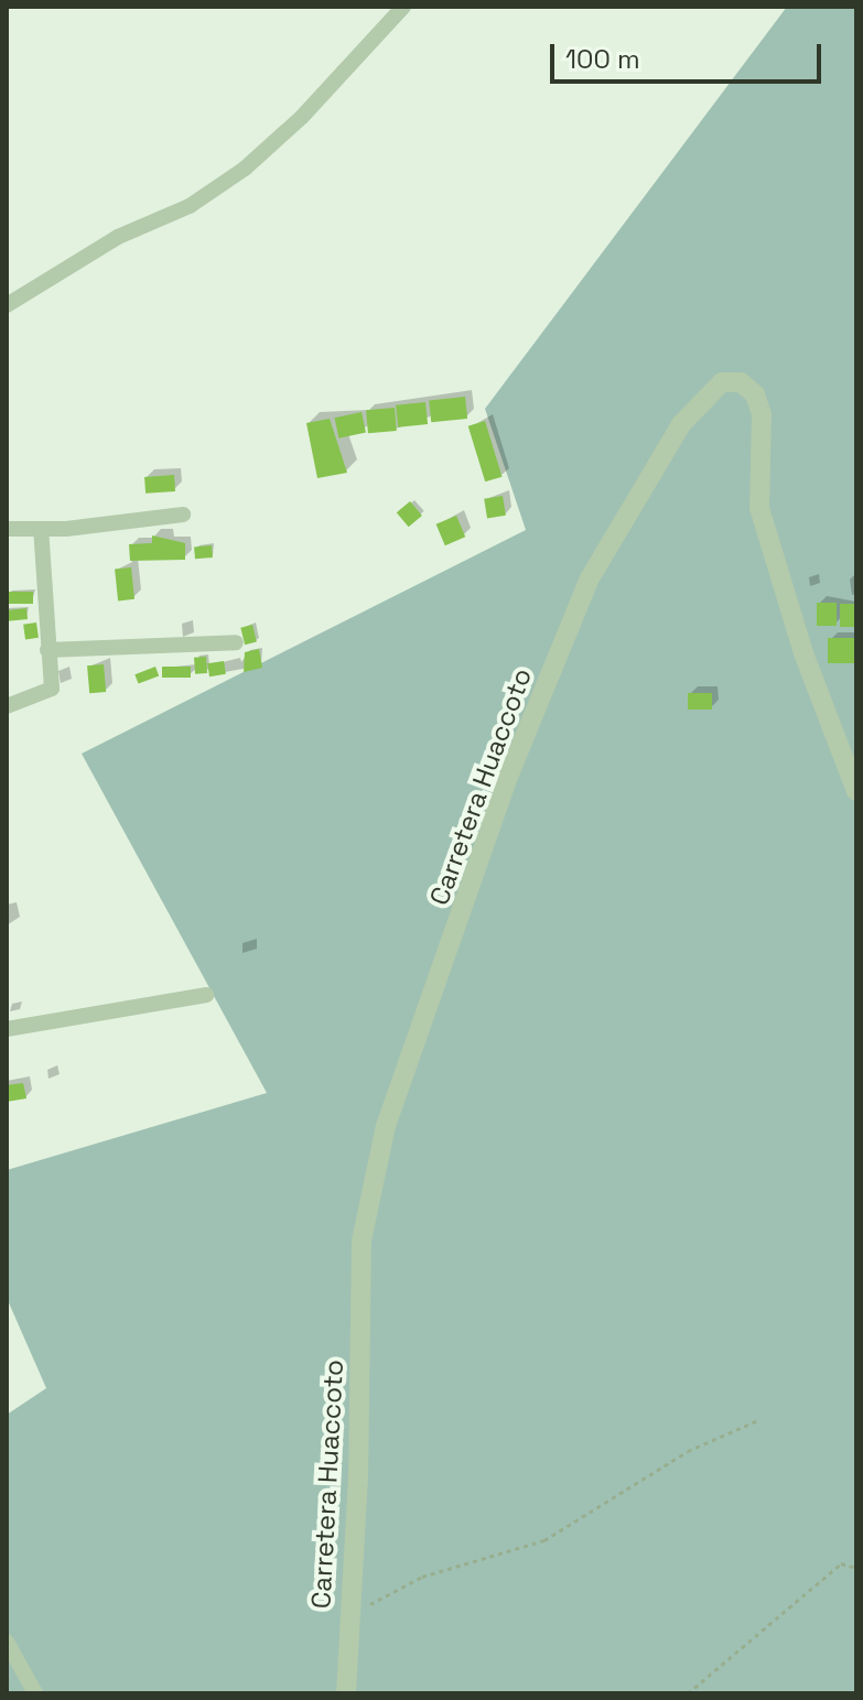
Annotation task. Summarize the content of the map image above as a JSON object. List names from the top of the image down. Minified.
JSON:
{"streets":{"street":["Carretera Huaccoto"]},"scale_bar":"100 m"}
